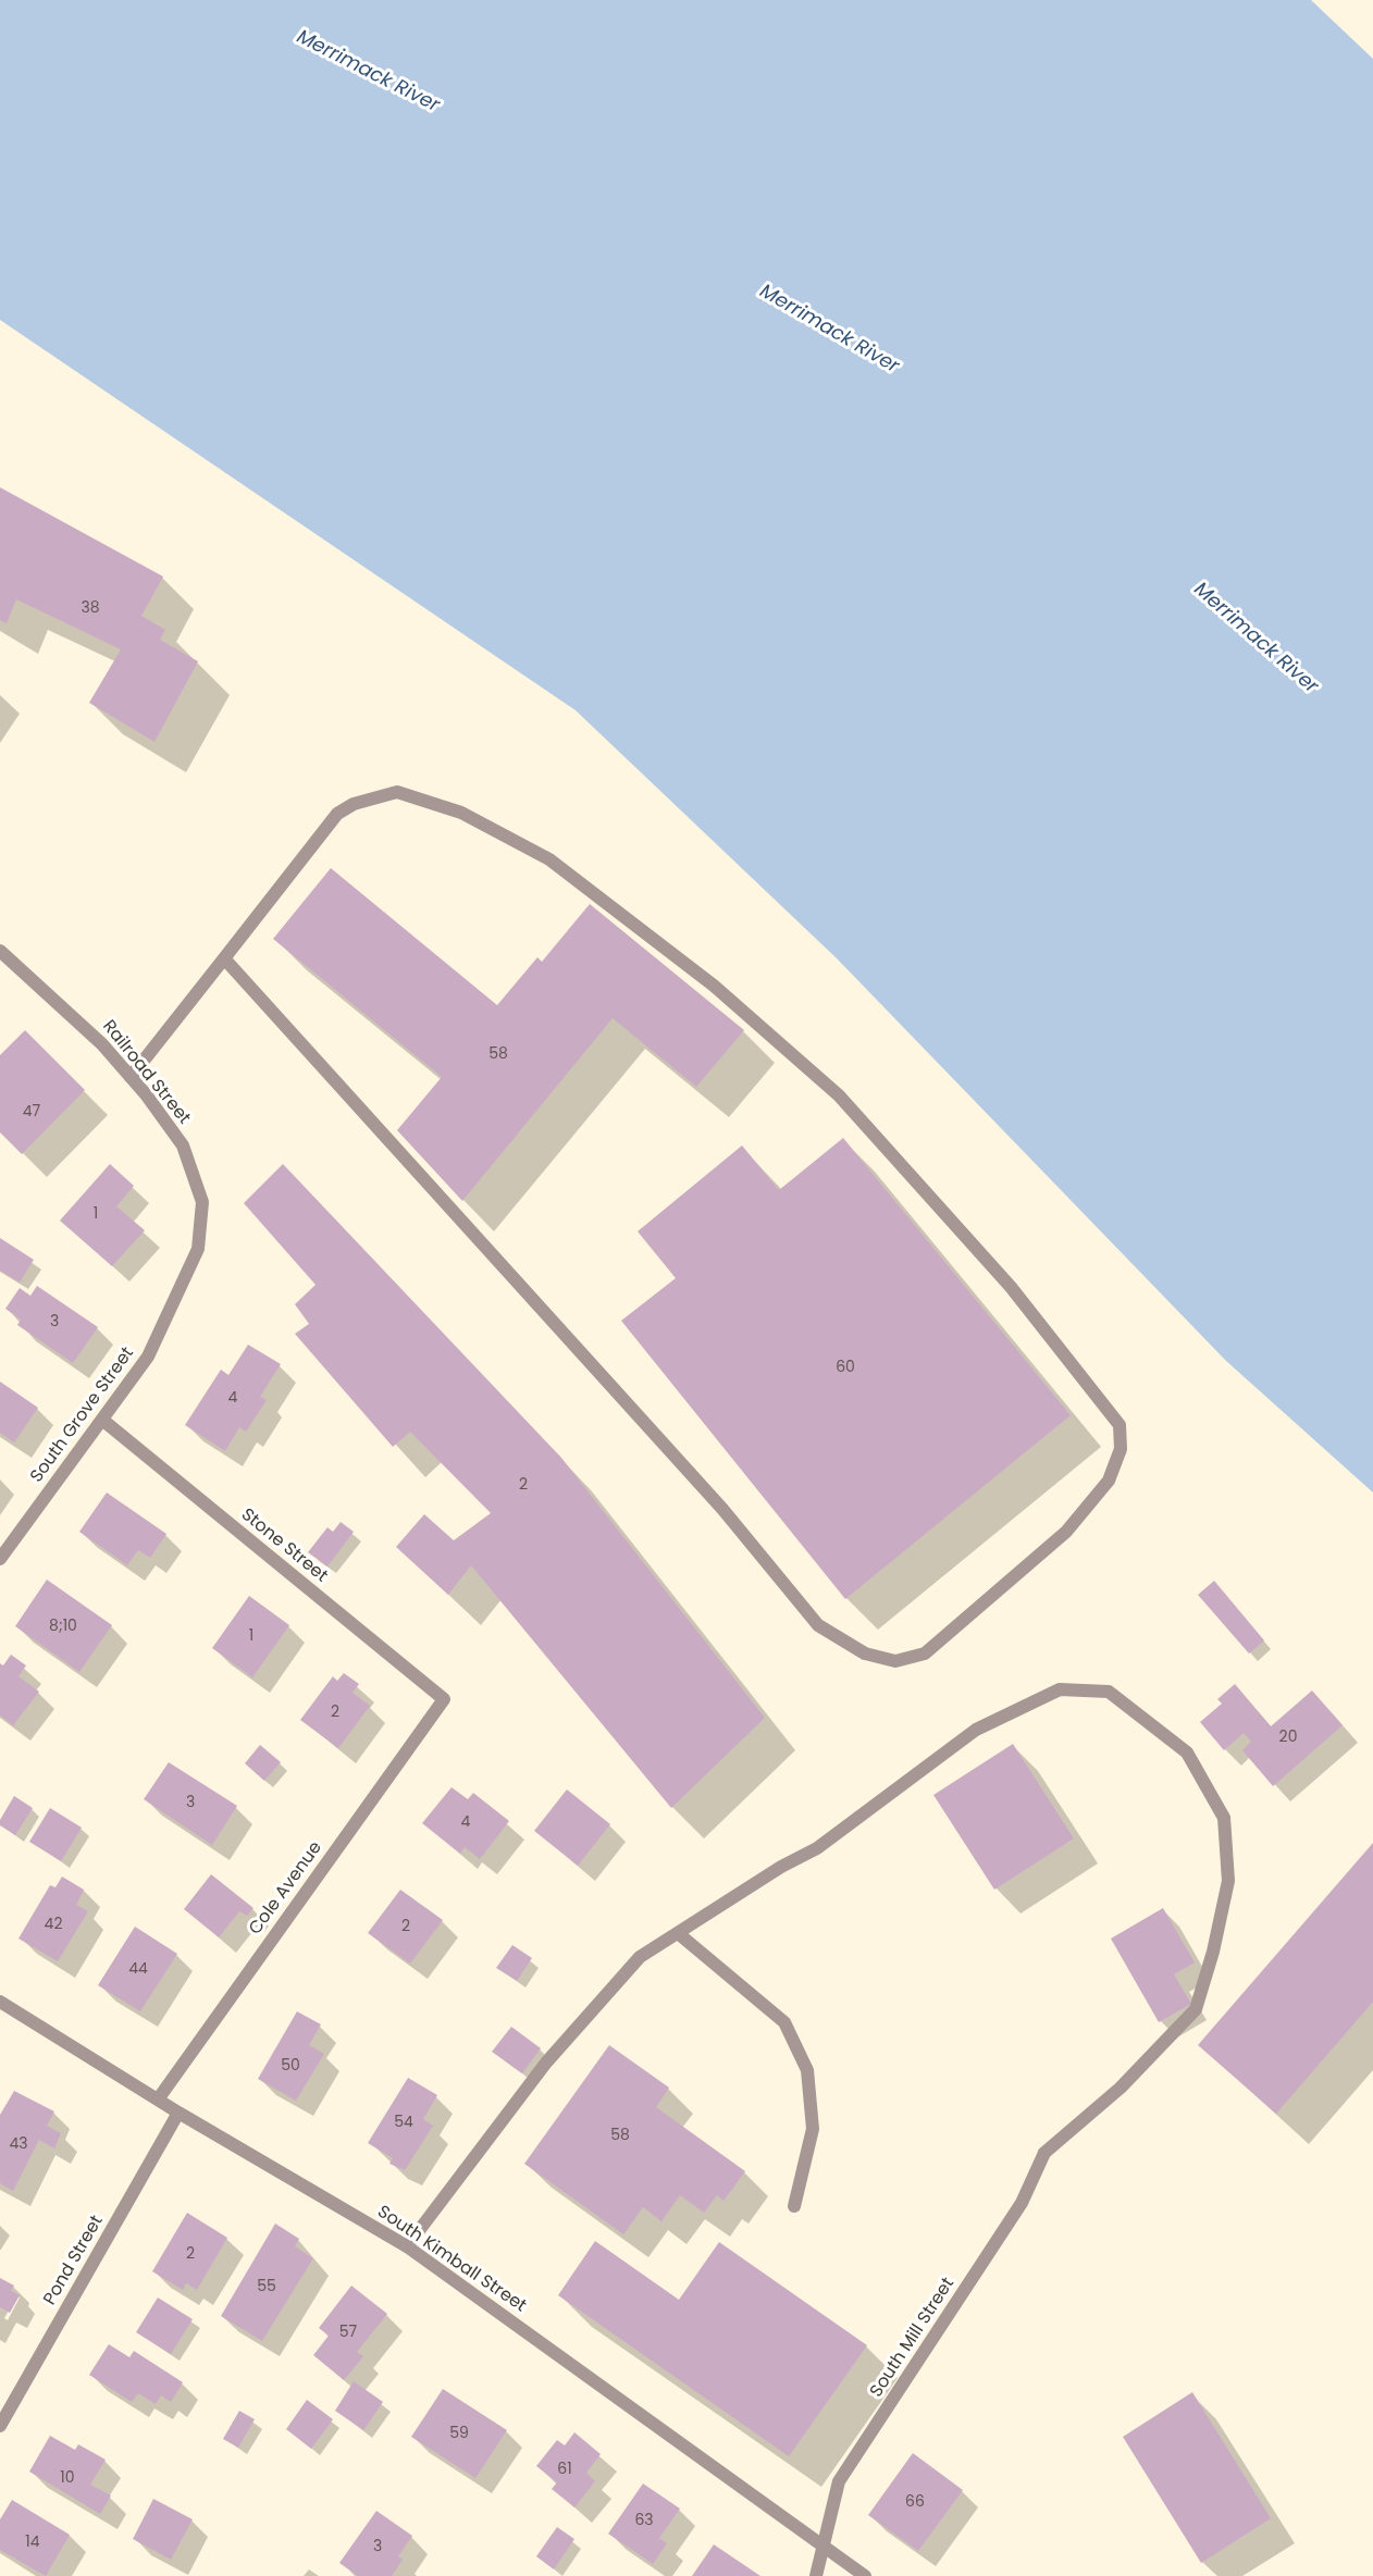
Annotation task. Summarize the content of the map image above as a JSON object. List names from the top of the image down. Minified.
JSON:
{"streets":{"street":["Railroad Street","South Grove Street","Stone Street","Cole Avenue","South Kimball Street","Pond Street","South Mill Street"]},"crossings":[["Railroad Street","South Grove Street"],["South Grove Street","Stone Street"],["Stone Street","Cole Avenue"],["Cole Avenue","South Kimball Street"],["South Kimball Street","Pond Street"],["South Kimball Street","South Mill Street"]],"water":["Merrimack River"],"house_numbers":["38","58","47","1","3","60","4","2","8;10","1","2","20","3","4","42","2","44","50","54","58","43","2","55","57","59","61","10","66","63","14","3"]}
